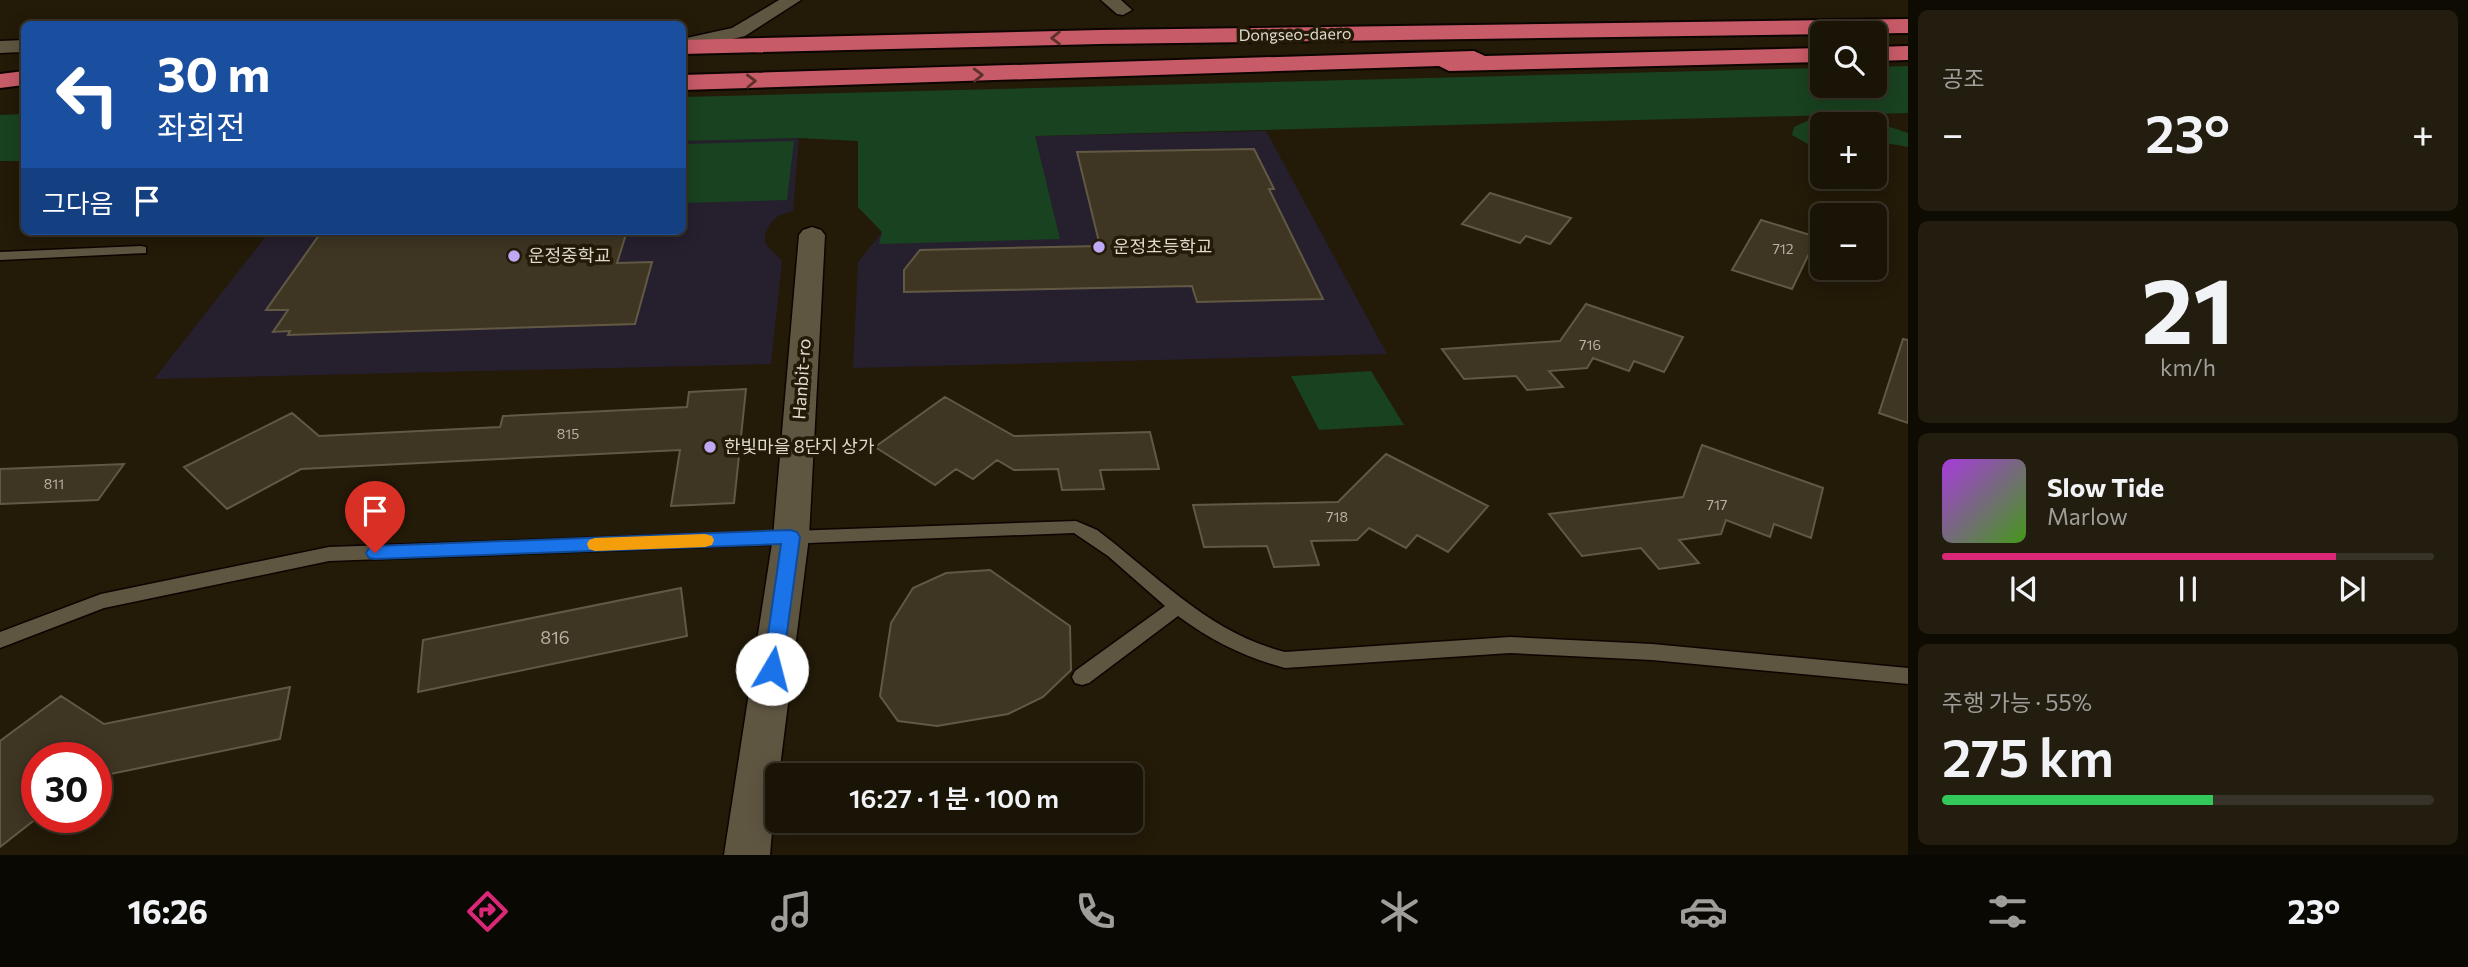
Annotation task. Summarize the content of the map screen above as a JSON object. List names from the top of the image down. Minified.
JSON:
{"streets":{"highway":["Dongseo-daero"],"street":["Hanbit-ro"]},"places":["운정초등학교","운정중학교","한빛마을 8단지 상가"],"house_numbers":["712","716","815","811","717","718","816"],"page":{"tile":["공조",["21","km/h"],["주행 가능 · 55%","275 km"]],"map_buttons":["+","−"],"turn":["30 m","좌회전"],"heat":["−","23°","+"],"then":"그다음","song":["Slow Tide","Marlow"],"limit":"30","trip":"16:27 · 1 분 · 100 m","tabs":["16:26","23°"]}}
